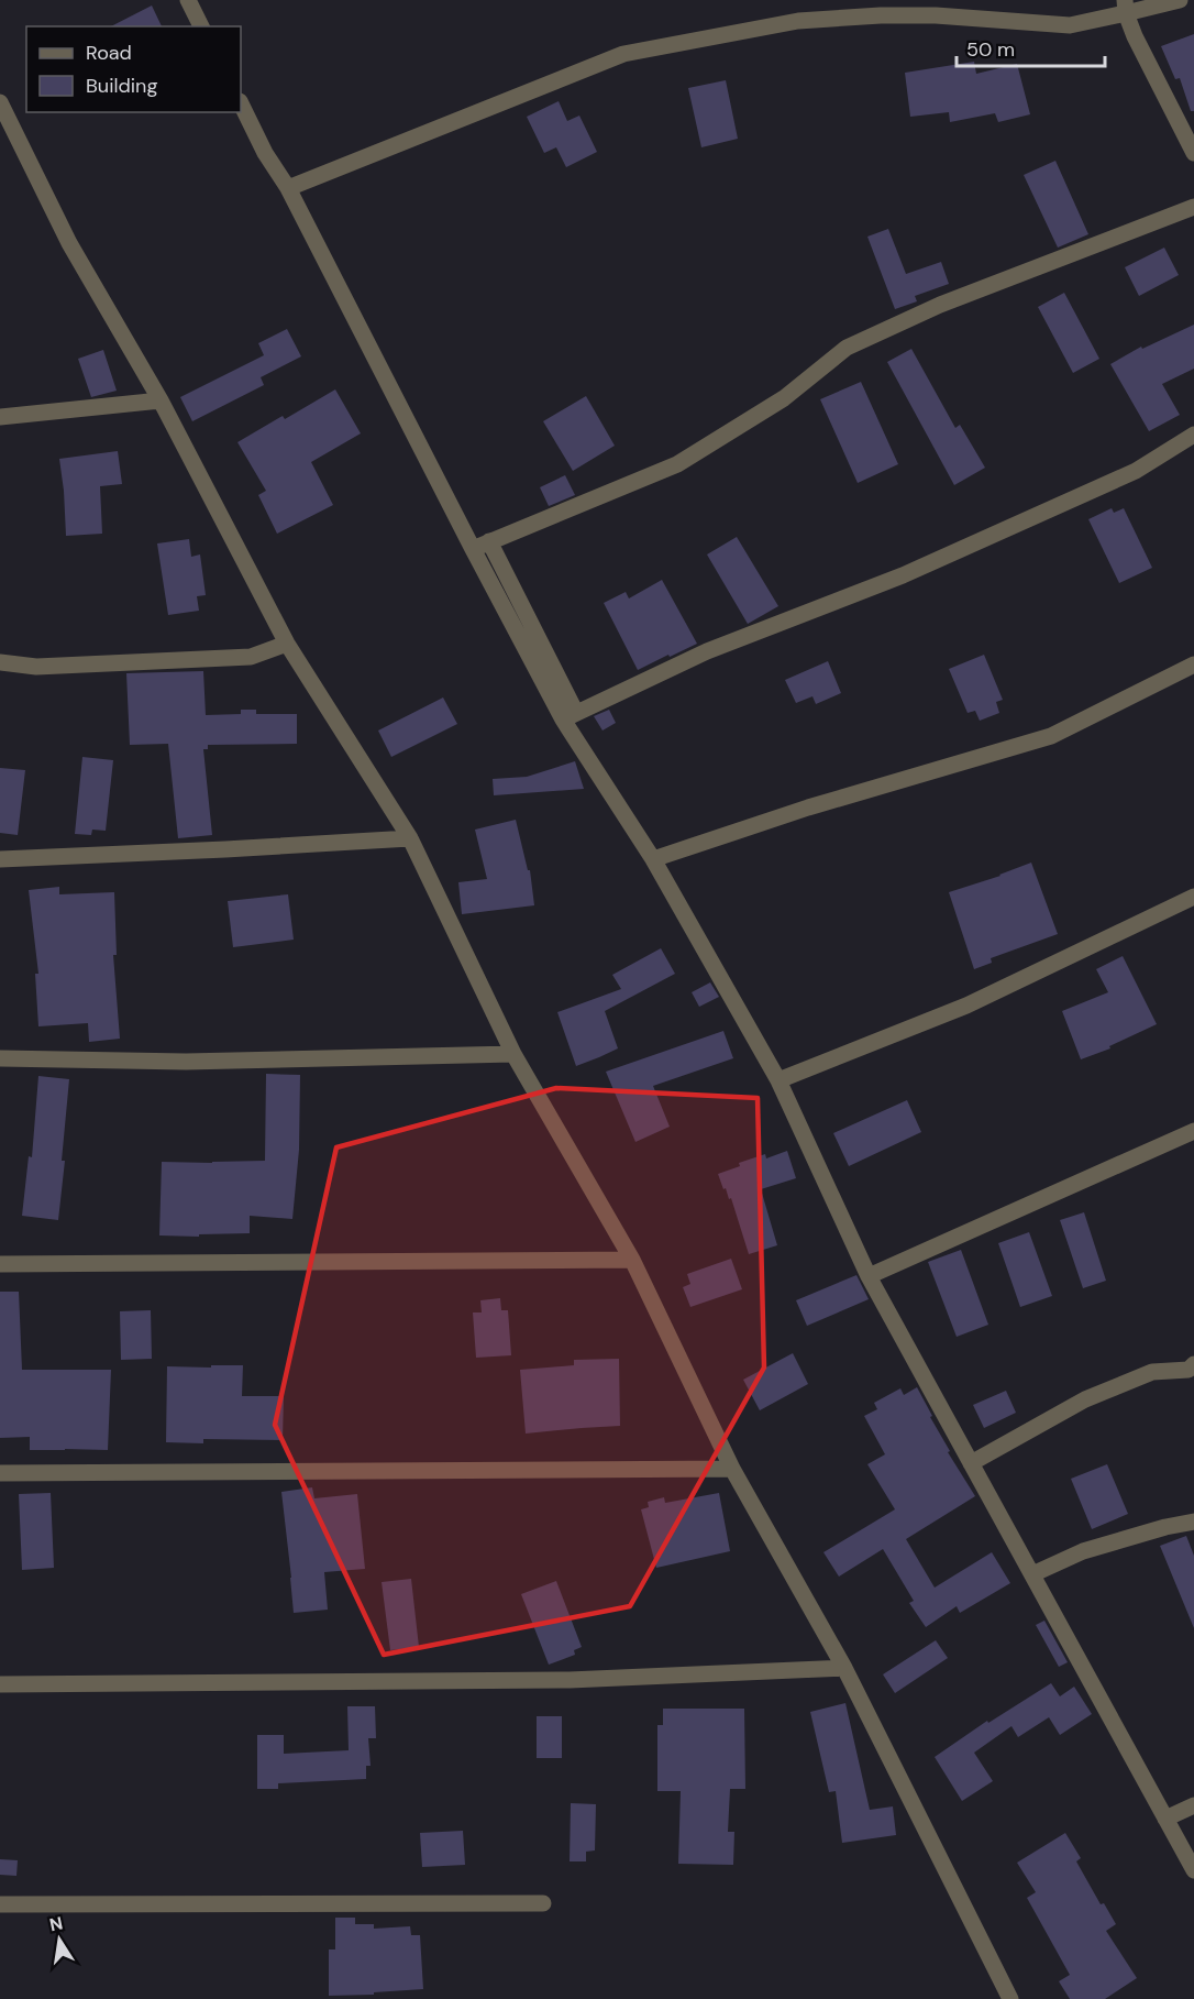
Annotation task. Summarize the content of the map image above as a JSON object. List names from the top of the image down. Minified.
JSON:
{"legend":["Road","Building"],"scale_bar":"50 m","north":"top"}
